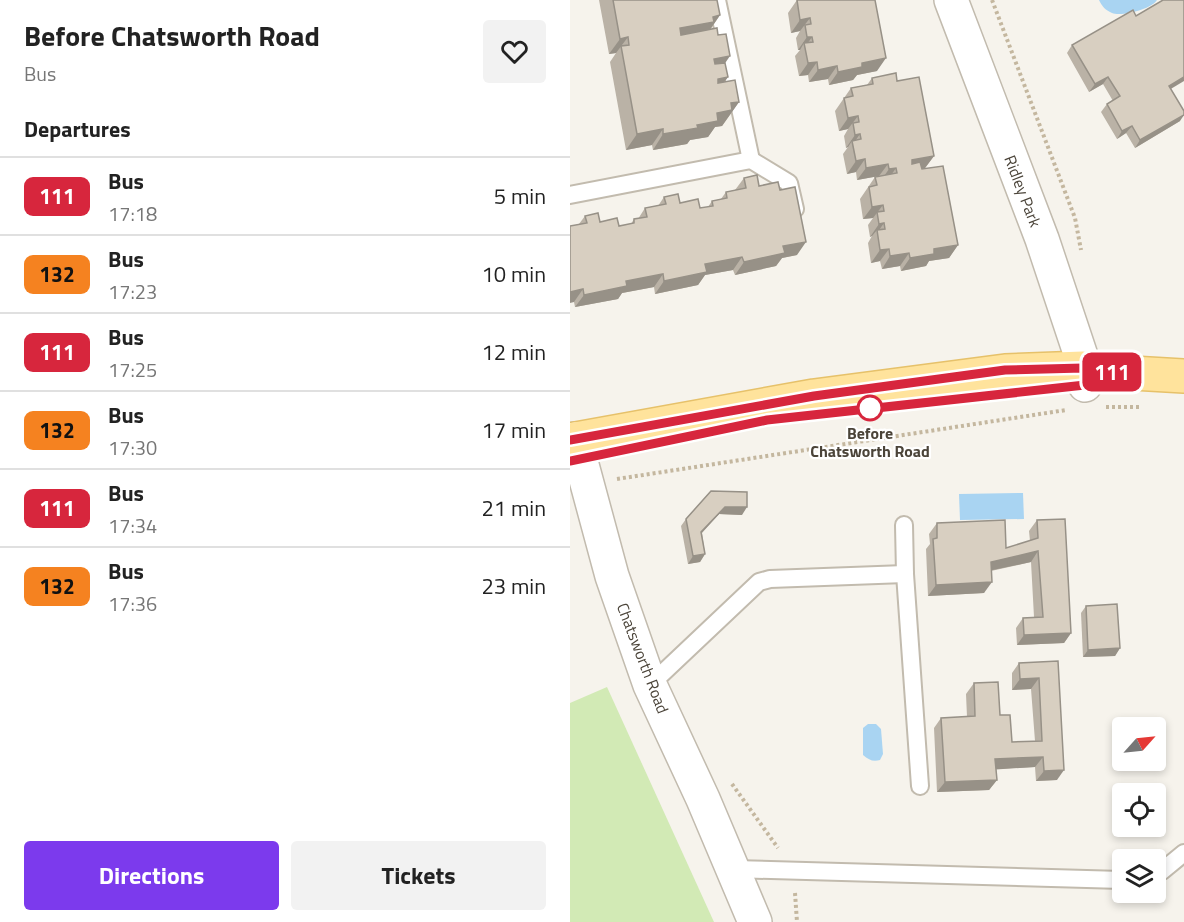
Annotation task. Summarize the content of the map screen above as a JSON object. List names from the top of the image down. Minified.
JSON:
{"streets":{"street":["Ridley Park","Chatsworth Road"]},"places":["Before Chatsworth Road"],"lines":["bus line 111"],"north":"top right","page":{"heading":[["Before Chatsworth Road","Bus"],"Departures"],"on_map":"111","list":[{"mark":"111","name":"Bus","note":"17:18","value":"5 min"},{"mark":"132","name":"Bus","note":"17:23","value":"10 min"},{"mark":"111","name":"Bus","note":"17:25","value":"12 min"},{"mark":"132","name":"Bus","note":"17:30","value":"17 min"},{"mark":"111","name":"Bus","note":"17:34","value":"21 min"},{"mark":"132","name":"Bus","note":"17:36","value":"23 min"}],"buttons":["Directions","Tickets"]}}
